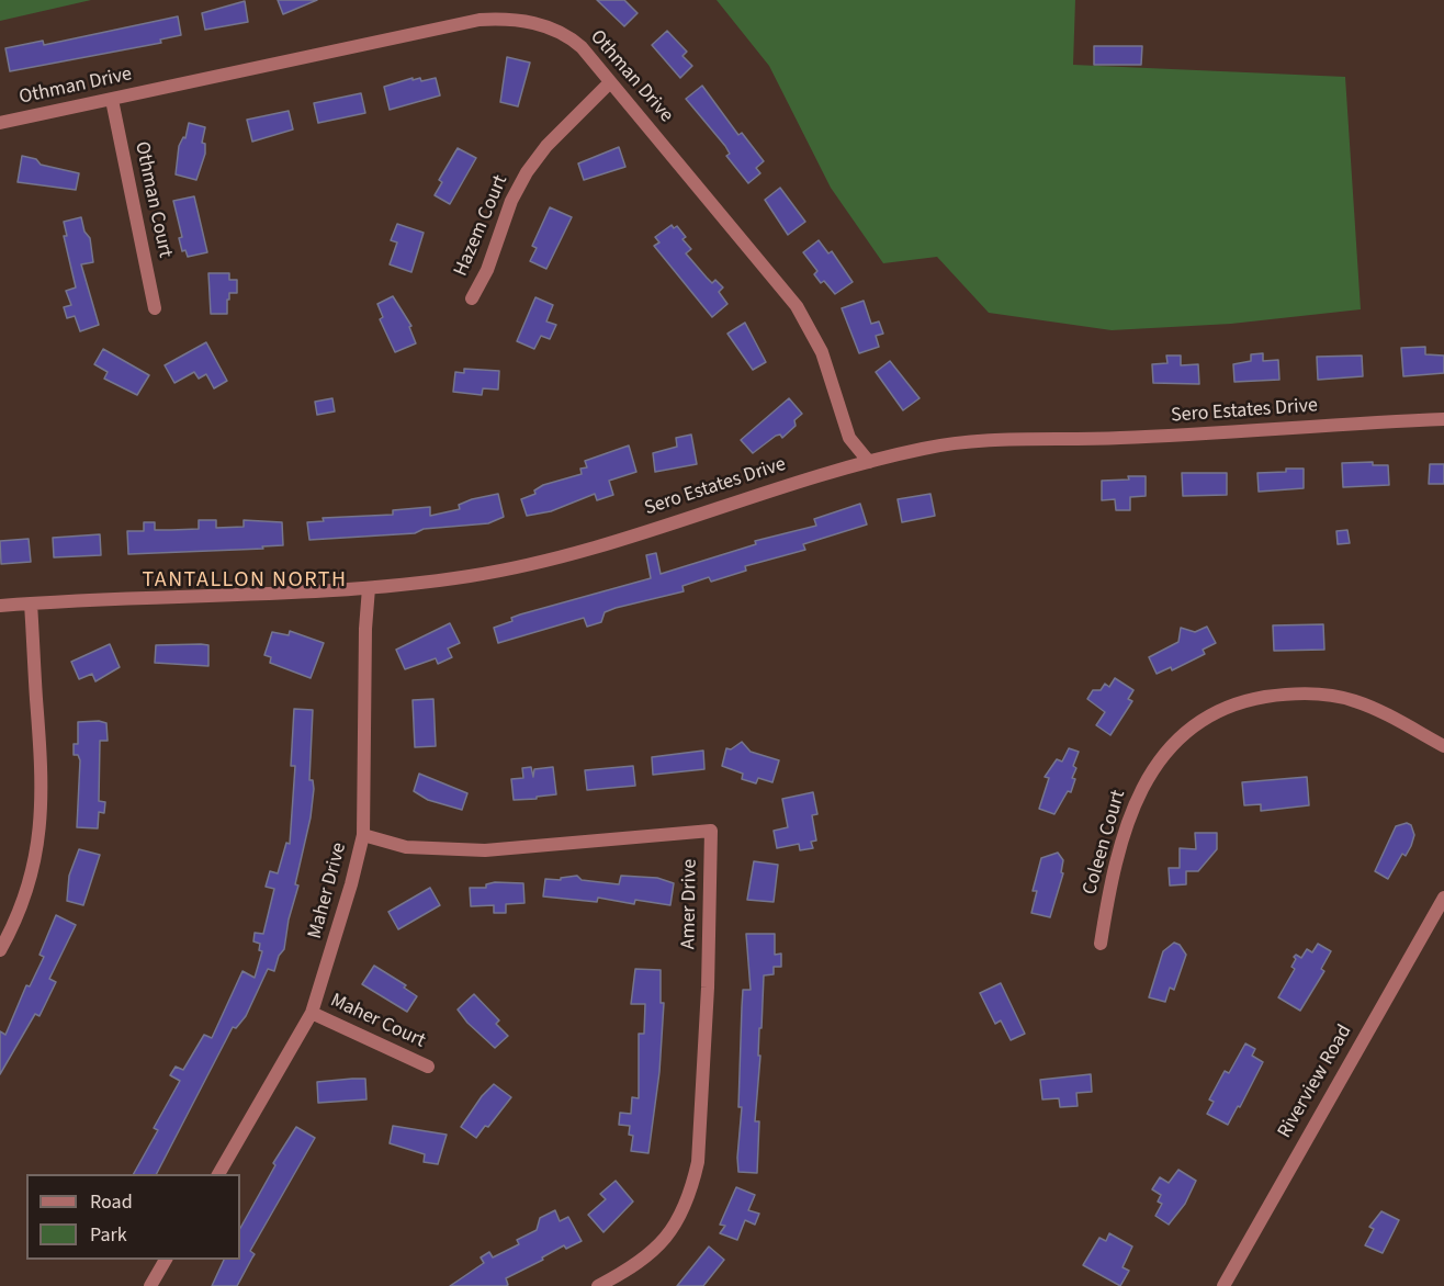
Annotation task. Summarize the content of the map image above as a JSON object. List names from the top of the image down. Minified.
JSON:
{"streets":{"street":["Othman Drive","Othman Court","Hazem Court","Sero Estates Drive","Coleen Court","Maher Drive","Amer Drive","Maher Court","Riverview Road"]},"crossings":[["Othman Drive","Othman Court"],["Othman Drive","Hazem Court"],["Othman Drive","Sero Estates Drive"],["Sero Estates Drive","Maher Drive"],["Maher Drive","Amer Drive"],["Maher Drive","Maher Court"]],"districts":["TANTALLON NORTH"],"legend":["Road","Park"]}
